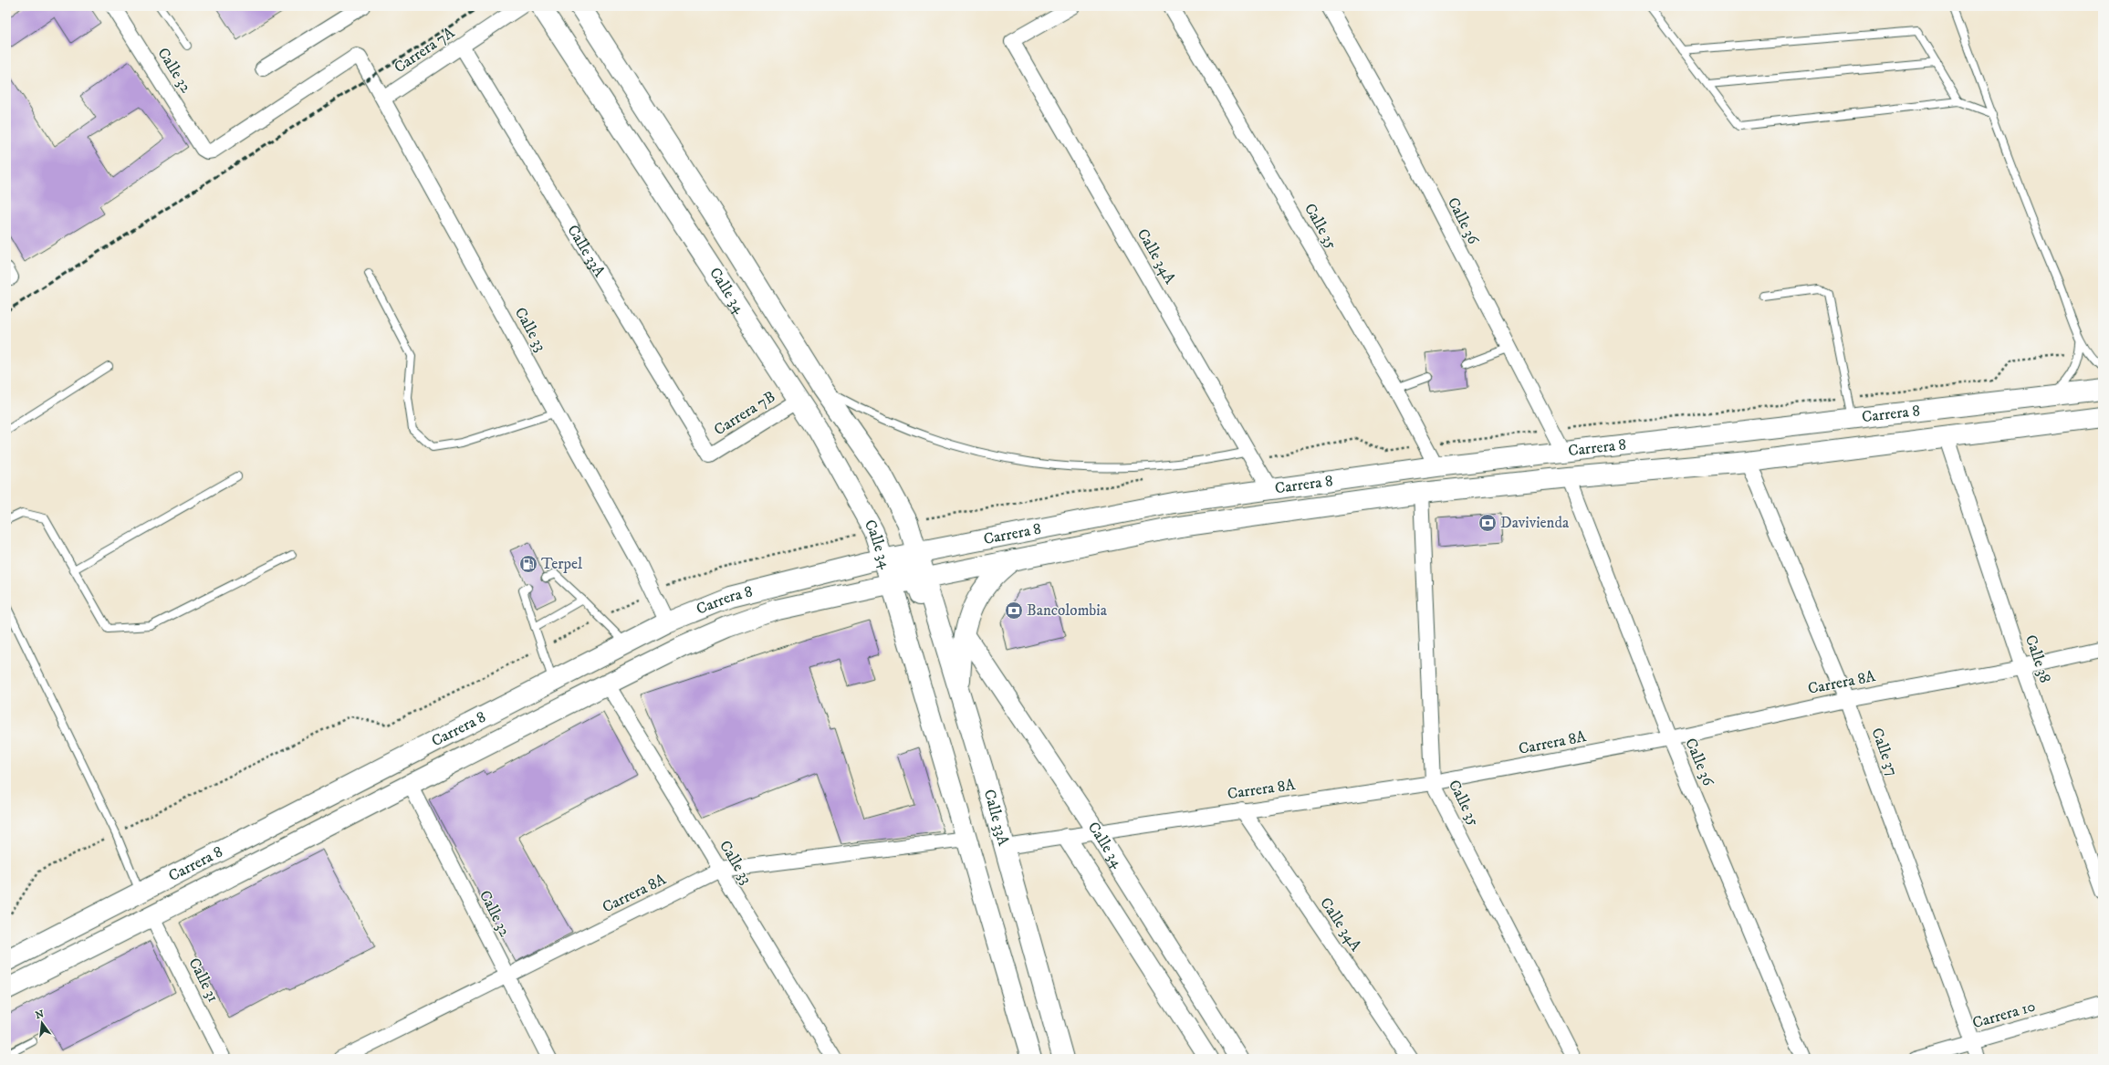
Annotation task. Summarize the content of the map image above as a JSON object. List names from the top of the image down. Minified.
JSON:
{"streets":{"main road":["Calle 33A","Calle 34","Carrera 8"],"street":["Carrera 7A","Calle 32","Calle 36","Calle 35","Calle 34A","Calle 33","Carrera 7B","Calle 38","Carrera 8A","Calle 37","Calle 31","Carrera 10"]},"crossings":[["Carrera 7A","Calle 33A"],["Carrera 7A","Calle 33"],["Calle 32","Calle 33"],["Calle 32","Carrera 8"],["Calle 32","Carrera 8A"],["Calle 36","Carrera 8"],["Calle 36","Carrera 8A"],["Calle 35","Carrera 8"],["Calle 35","Carrera 8A"],["Calle 33A","Calle 34"],["Calle 33A","Carrera 7B"],["Calle 33A","Carrera 8"],["Calle 33A","Carrera 8A"],["Calle 34A","Carrera 8"],["Calle 34A","Carrera 8A"],["Calle 34","Carrera 7B"],["Calle 34","Carrera 8"],["Calle 34","Carrera 8A"],["Calle 33","Carrera 8"],["Calle 33","Carrera 8A"],["Carrera 8","Calle 38"],["Carrera 8","Calle 37"],["Carrera 8","Calle 31"],["Calle 38","Carrera 8A"],["Carrera 8A","Calle 37"],["Calle 37","Carrera 10"]],"places":{"bank":["Davivienda","Bancolombia"],"fuel station":["Terpel"]},"north":"top"}
